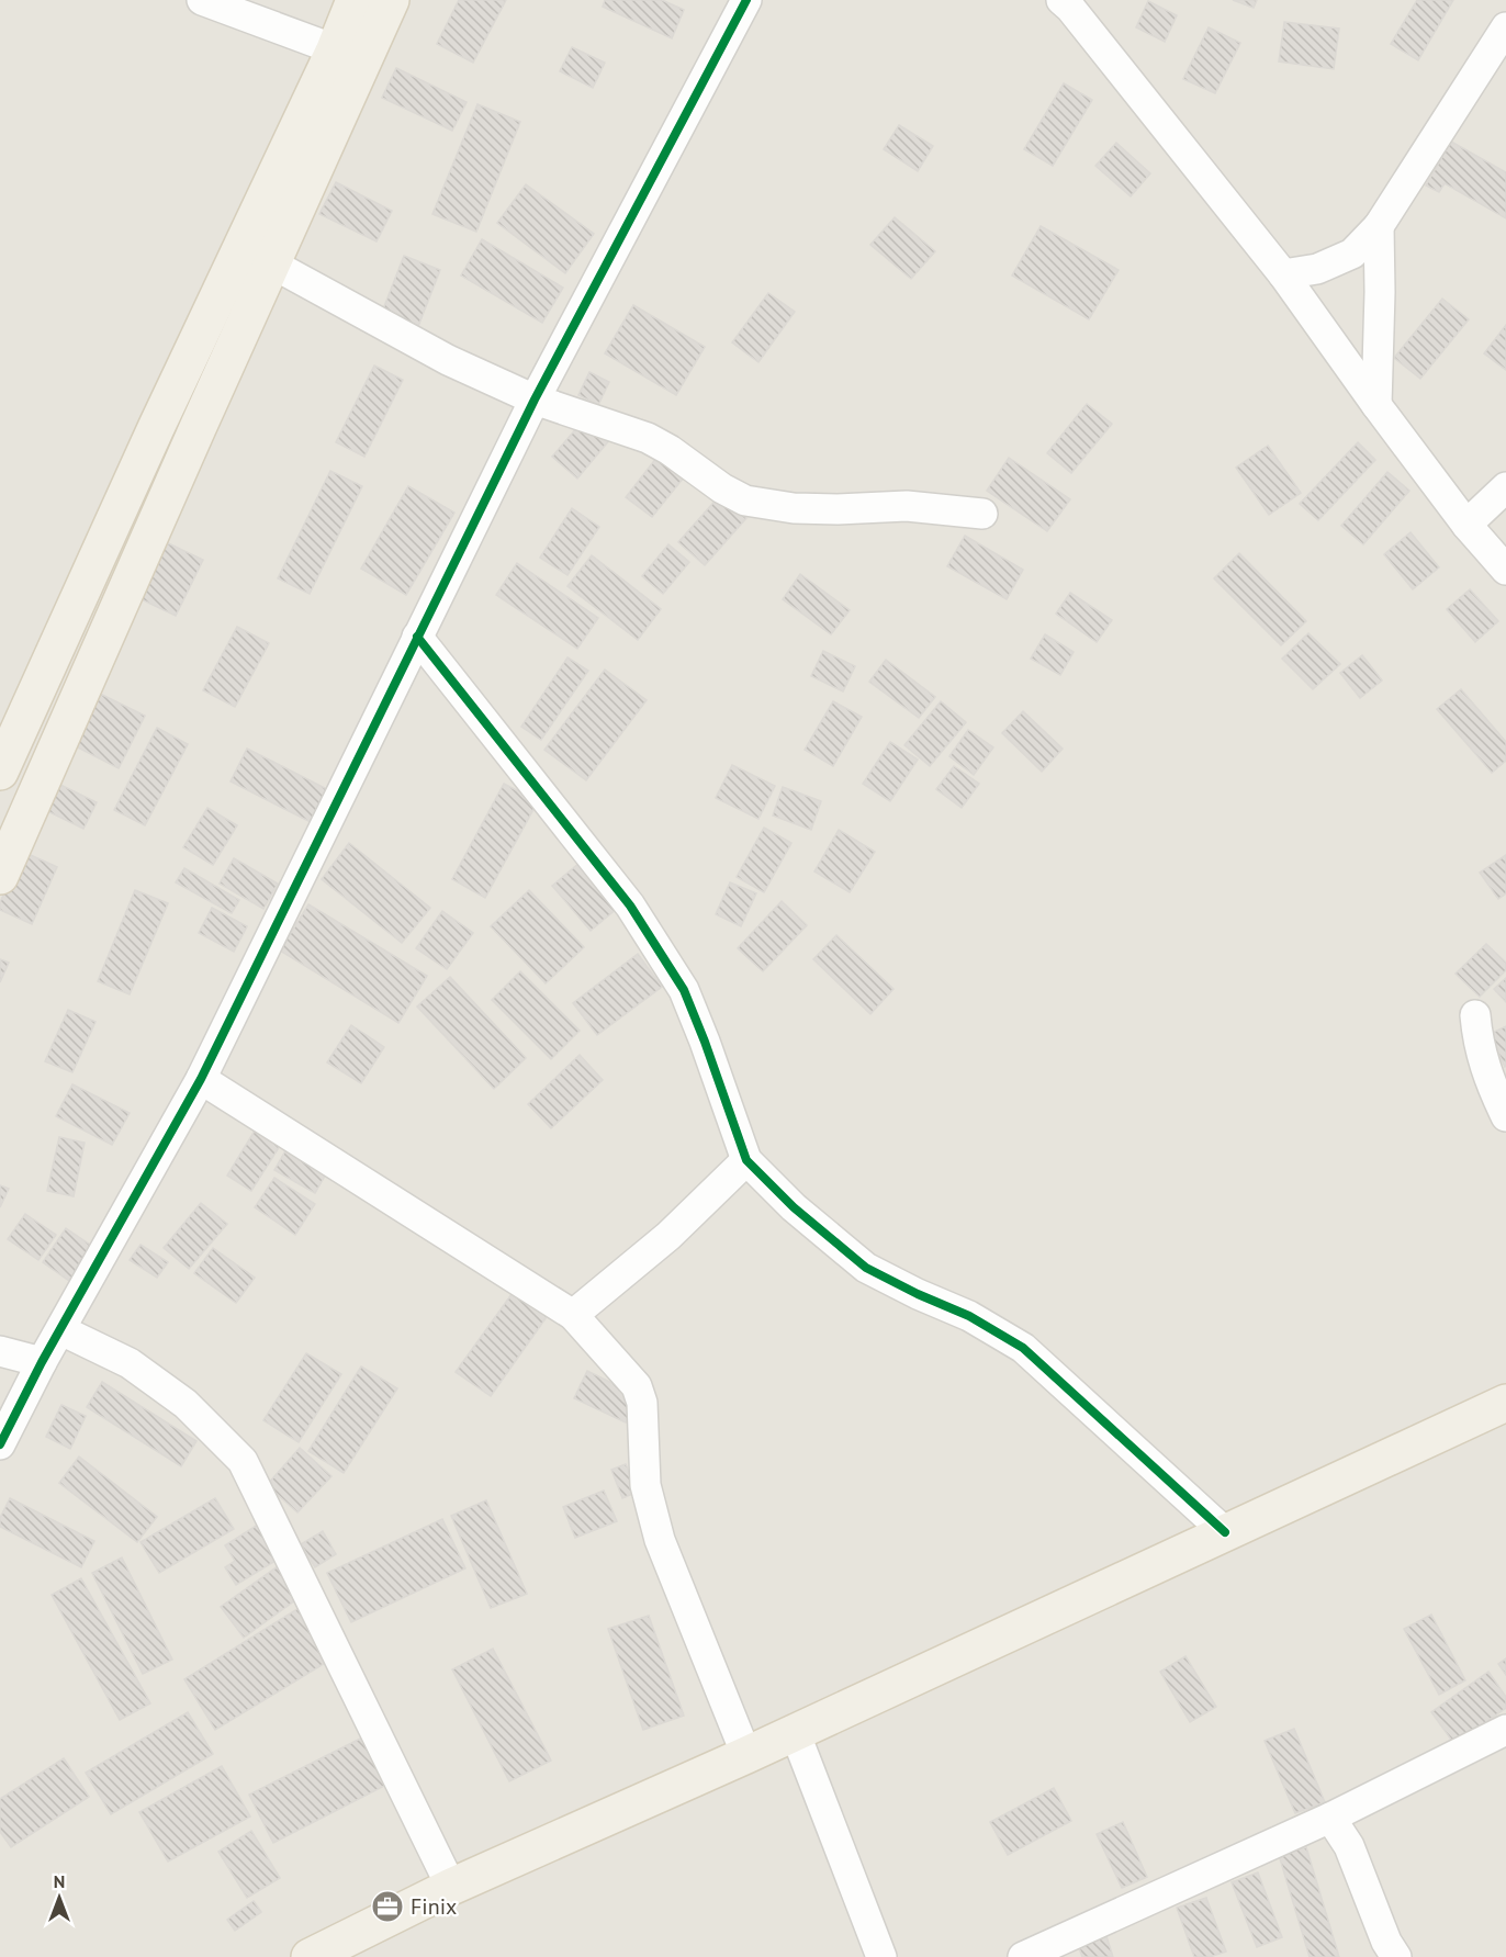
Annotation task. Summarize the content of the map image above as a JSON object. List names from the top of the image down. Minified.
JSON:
{"places":{"office":["Finix"]},"north":"top"}
